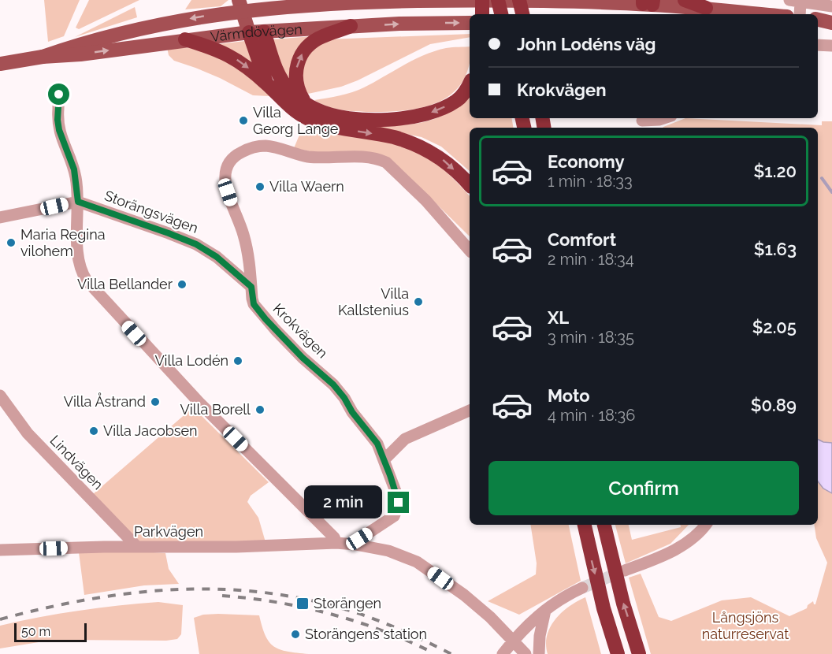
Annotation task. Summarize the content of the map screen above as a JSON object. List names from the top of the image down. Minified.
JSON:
{"streets":{"main road":["Värmdövägen"],"street":["Storängsvägen","Krokvägen","Lindvägen","Parkvägen"]},"crossings":[["Storängsvägen","Krokvägen"],["Krokvägen","Parkvägen"],["Lindvägen","Parkvägen"]],"parks":["Långsjöns naturreservat"],"places":{"other":["Villa Georg Lange","Villa Waern","Maria Regina vilohem","Villa Bellander","Villa Kallstenius","Villa Lodén","Villa Åstrand","Villa Borell","Villa Jacobsen","Storängens station"],"transit":["Storängen"]},"scale_bar":"50 m","page":{"banner":["John Lodéns väg","Krokvägen"],"list":[{"name":"Economy","note":"1 min · 18:33","value":"$1.20"},{"name":"Comfort","note":"2 min · 18:34","value":"$1.63"},{"name":"XL","note":"3 min · 18:35","value":"$2.05"},{"name":"Moto","note":"4 min · 18:36","value":"$0.89"}],"buttons":"Confirm","bubble":"2 min","scale":"50 m"}}
